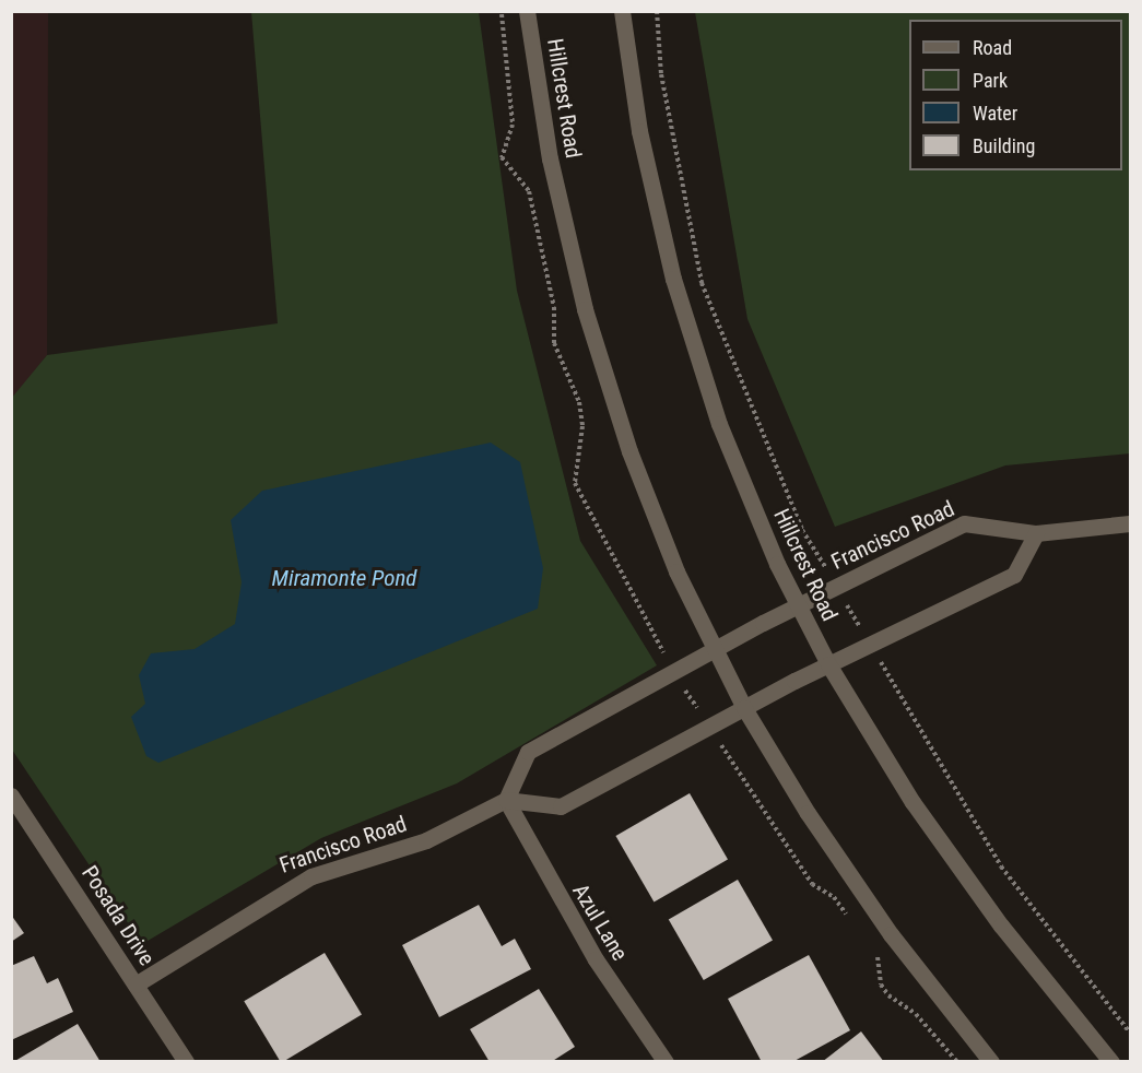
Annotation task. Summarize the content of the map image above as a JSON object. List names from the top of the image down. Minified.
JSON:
{"streets":{"street":["Hillcrest Road","Francisco Road","Posada Drive","Azul Lane"]},"crossings":[["Hillcrest Road","Francisco Road"],["Francisco Road","Posada Drive"],["Francisco Road","Azul Lane"]],"water":["Miramonte Pond"],"legend":["Road","Park","Water","Building"]}
